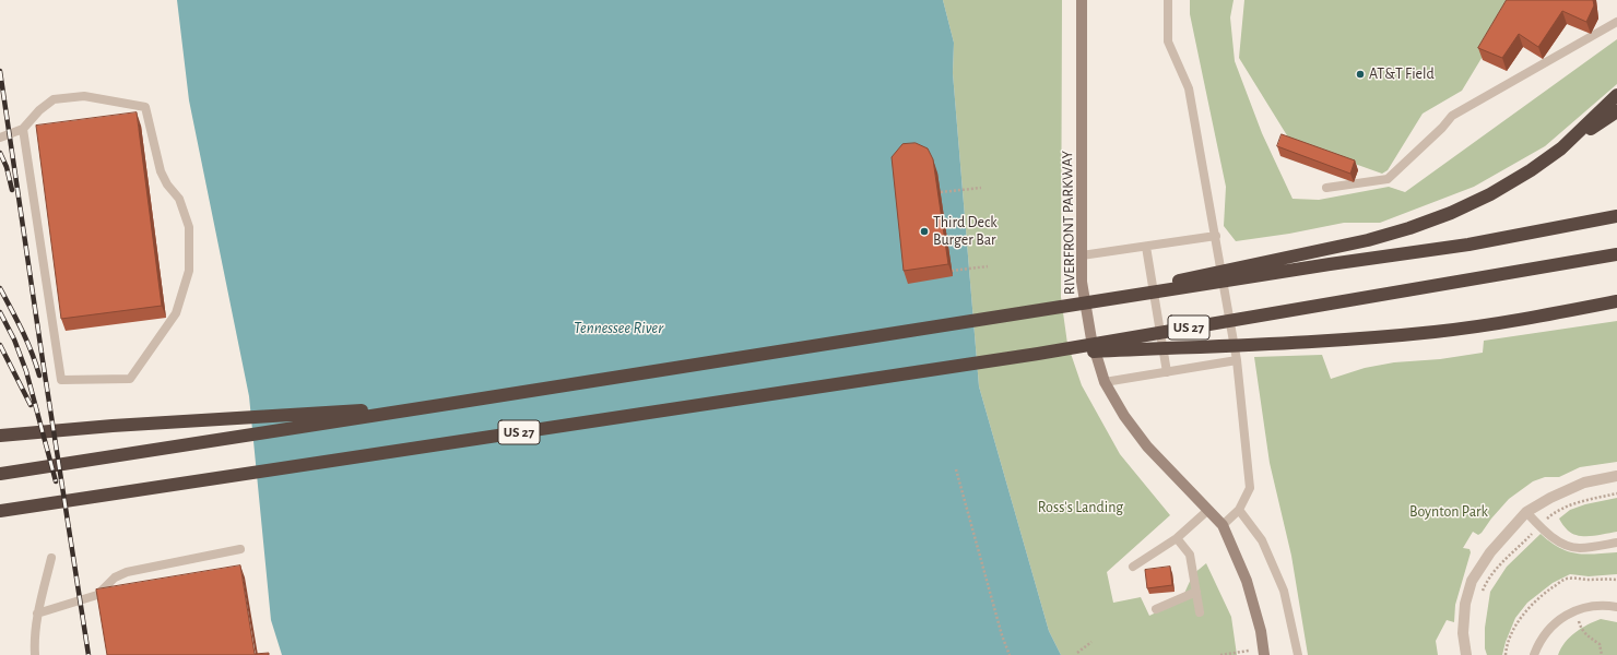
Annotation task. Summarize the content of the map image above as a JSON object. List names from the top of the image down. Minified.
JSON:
{"streets":{"highway":["US 27"],"main road":["RIVERFRONT PARKWAY"]},"water":["Tennessee River"],"parks":["Ross's Landing","Boynton Park"],"places":["AT&T Field","Third Deck Burger Bar"]}
